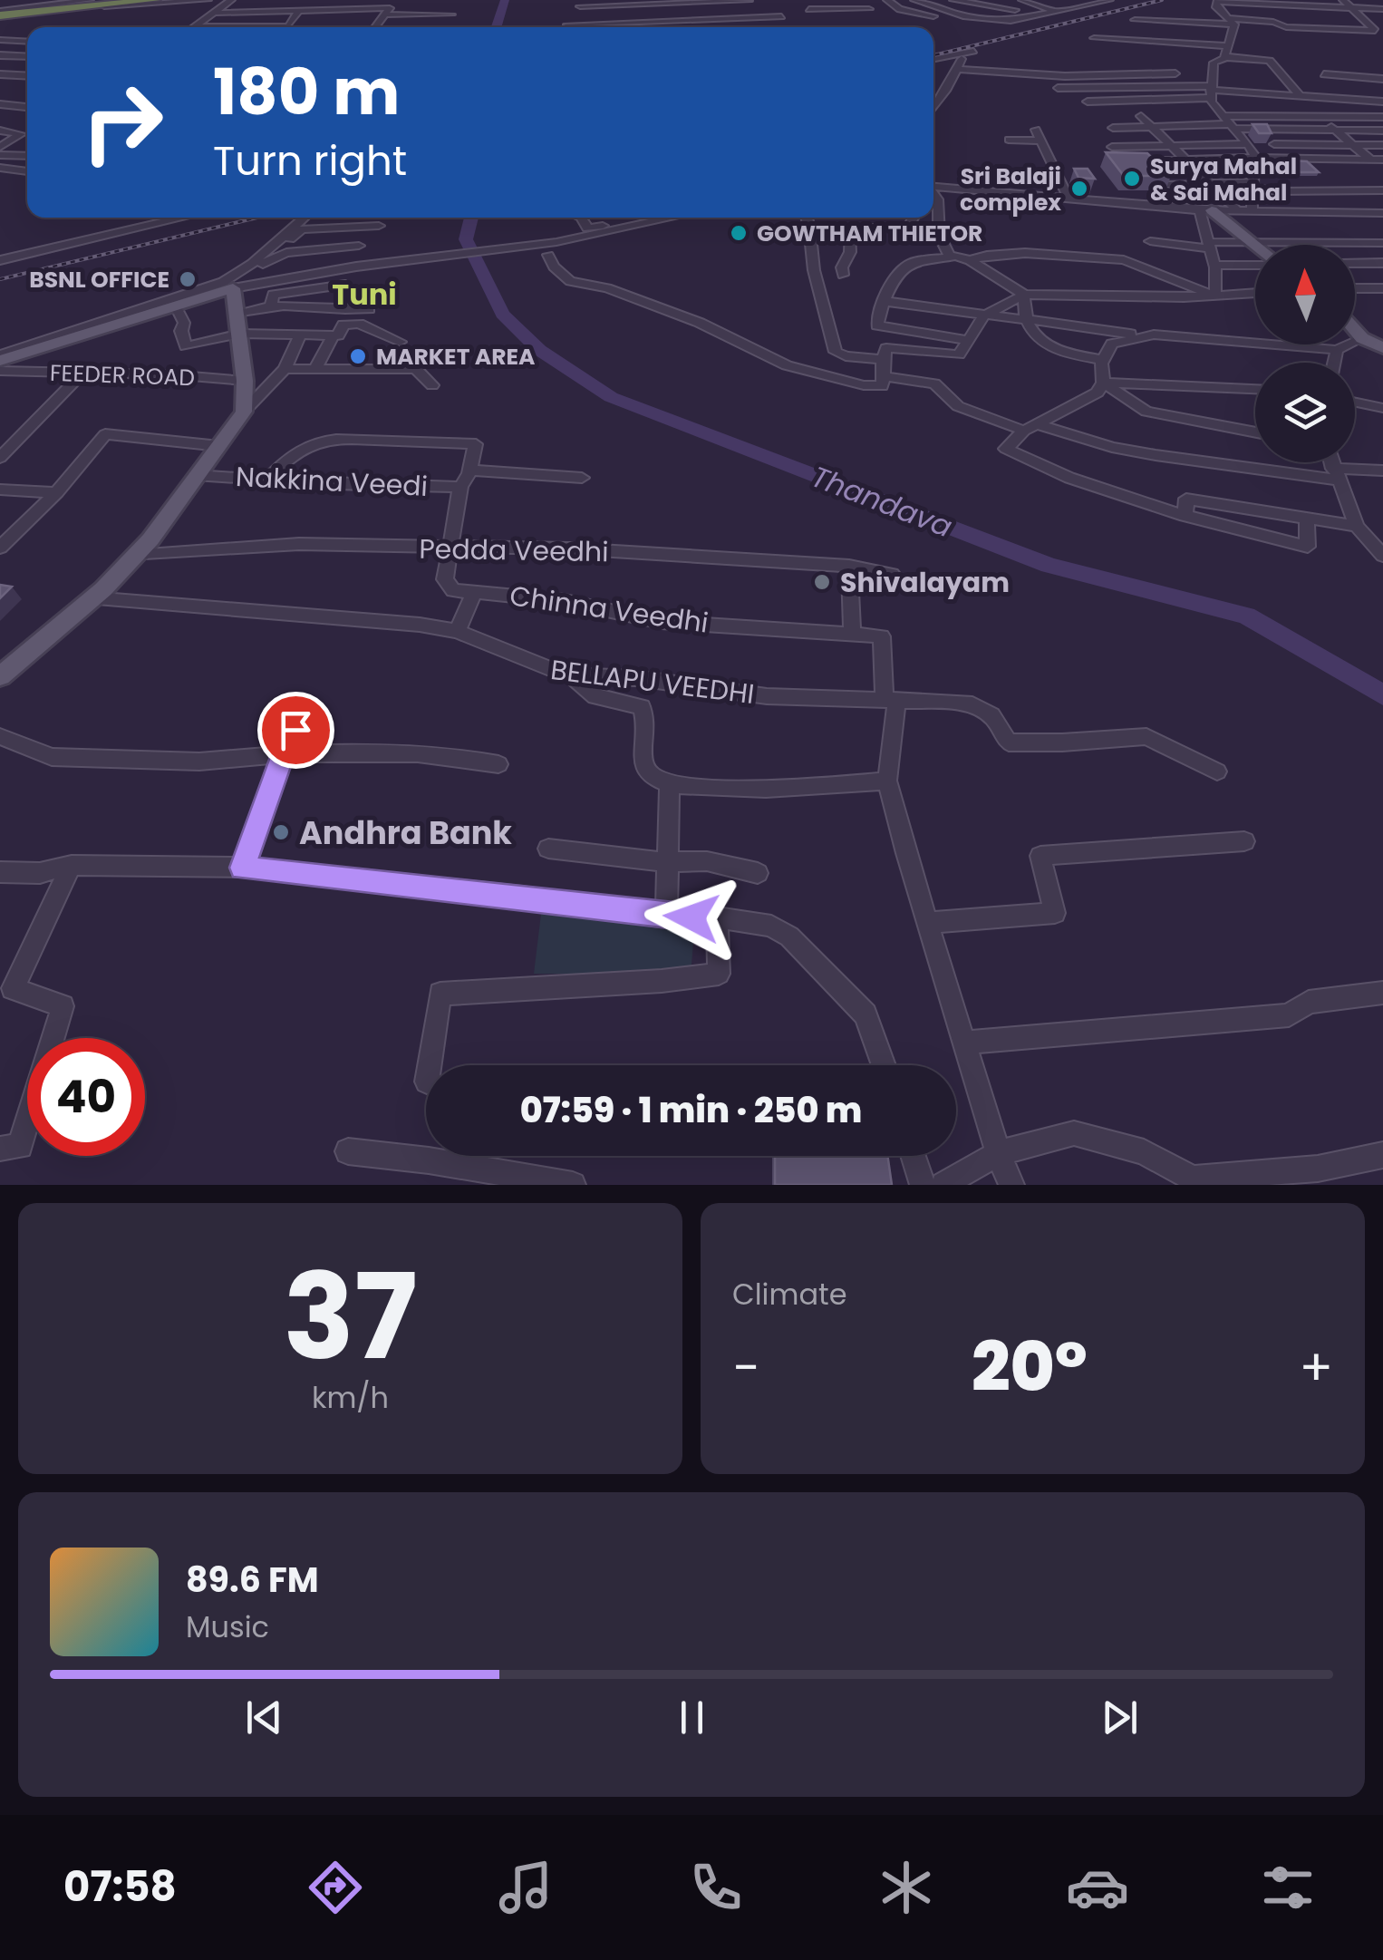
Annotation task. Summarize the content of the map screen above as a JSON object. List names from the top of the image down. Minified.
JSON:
{"streets":{"street":["FEEDER ROAD","Nakkina Veedi","Pedda Veedhi","Chinna Veedhi","BELLAPU VEEDHI"]},"crossings":[["Nakkina Veedi","Pedda Veedhi"],["Nakkina Veedi","Chinna Veedhi"]],"districts":["Tuni"],"water":["Thandava"],"places":["Surya Mahal & Sai Mahal","Sri Balaji complex","GOWTHAM THIETOR","BSNL OFFICE","MARKET AREA","Shivalayam","Andhra Bank"],"north":"top","page":{"turn":["180 m","Turn right"],"limit":"40","trip":"07:59 · 1 min · 250 m","tile":[["37","km/h"],"Climate"],"heat":["−","20°","+"],"song":["89.6 FM","Music"],"tabs":"07:58"}}
